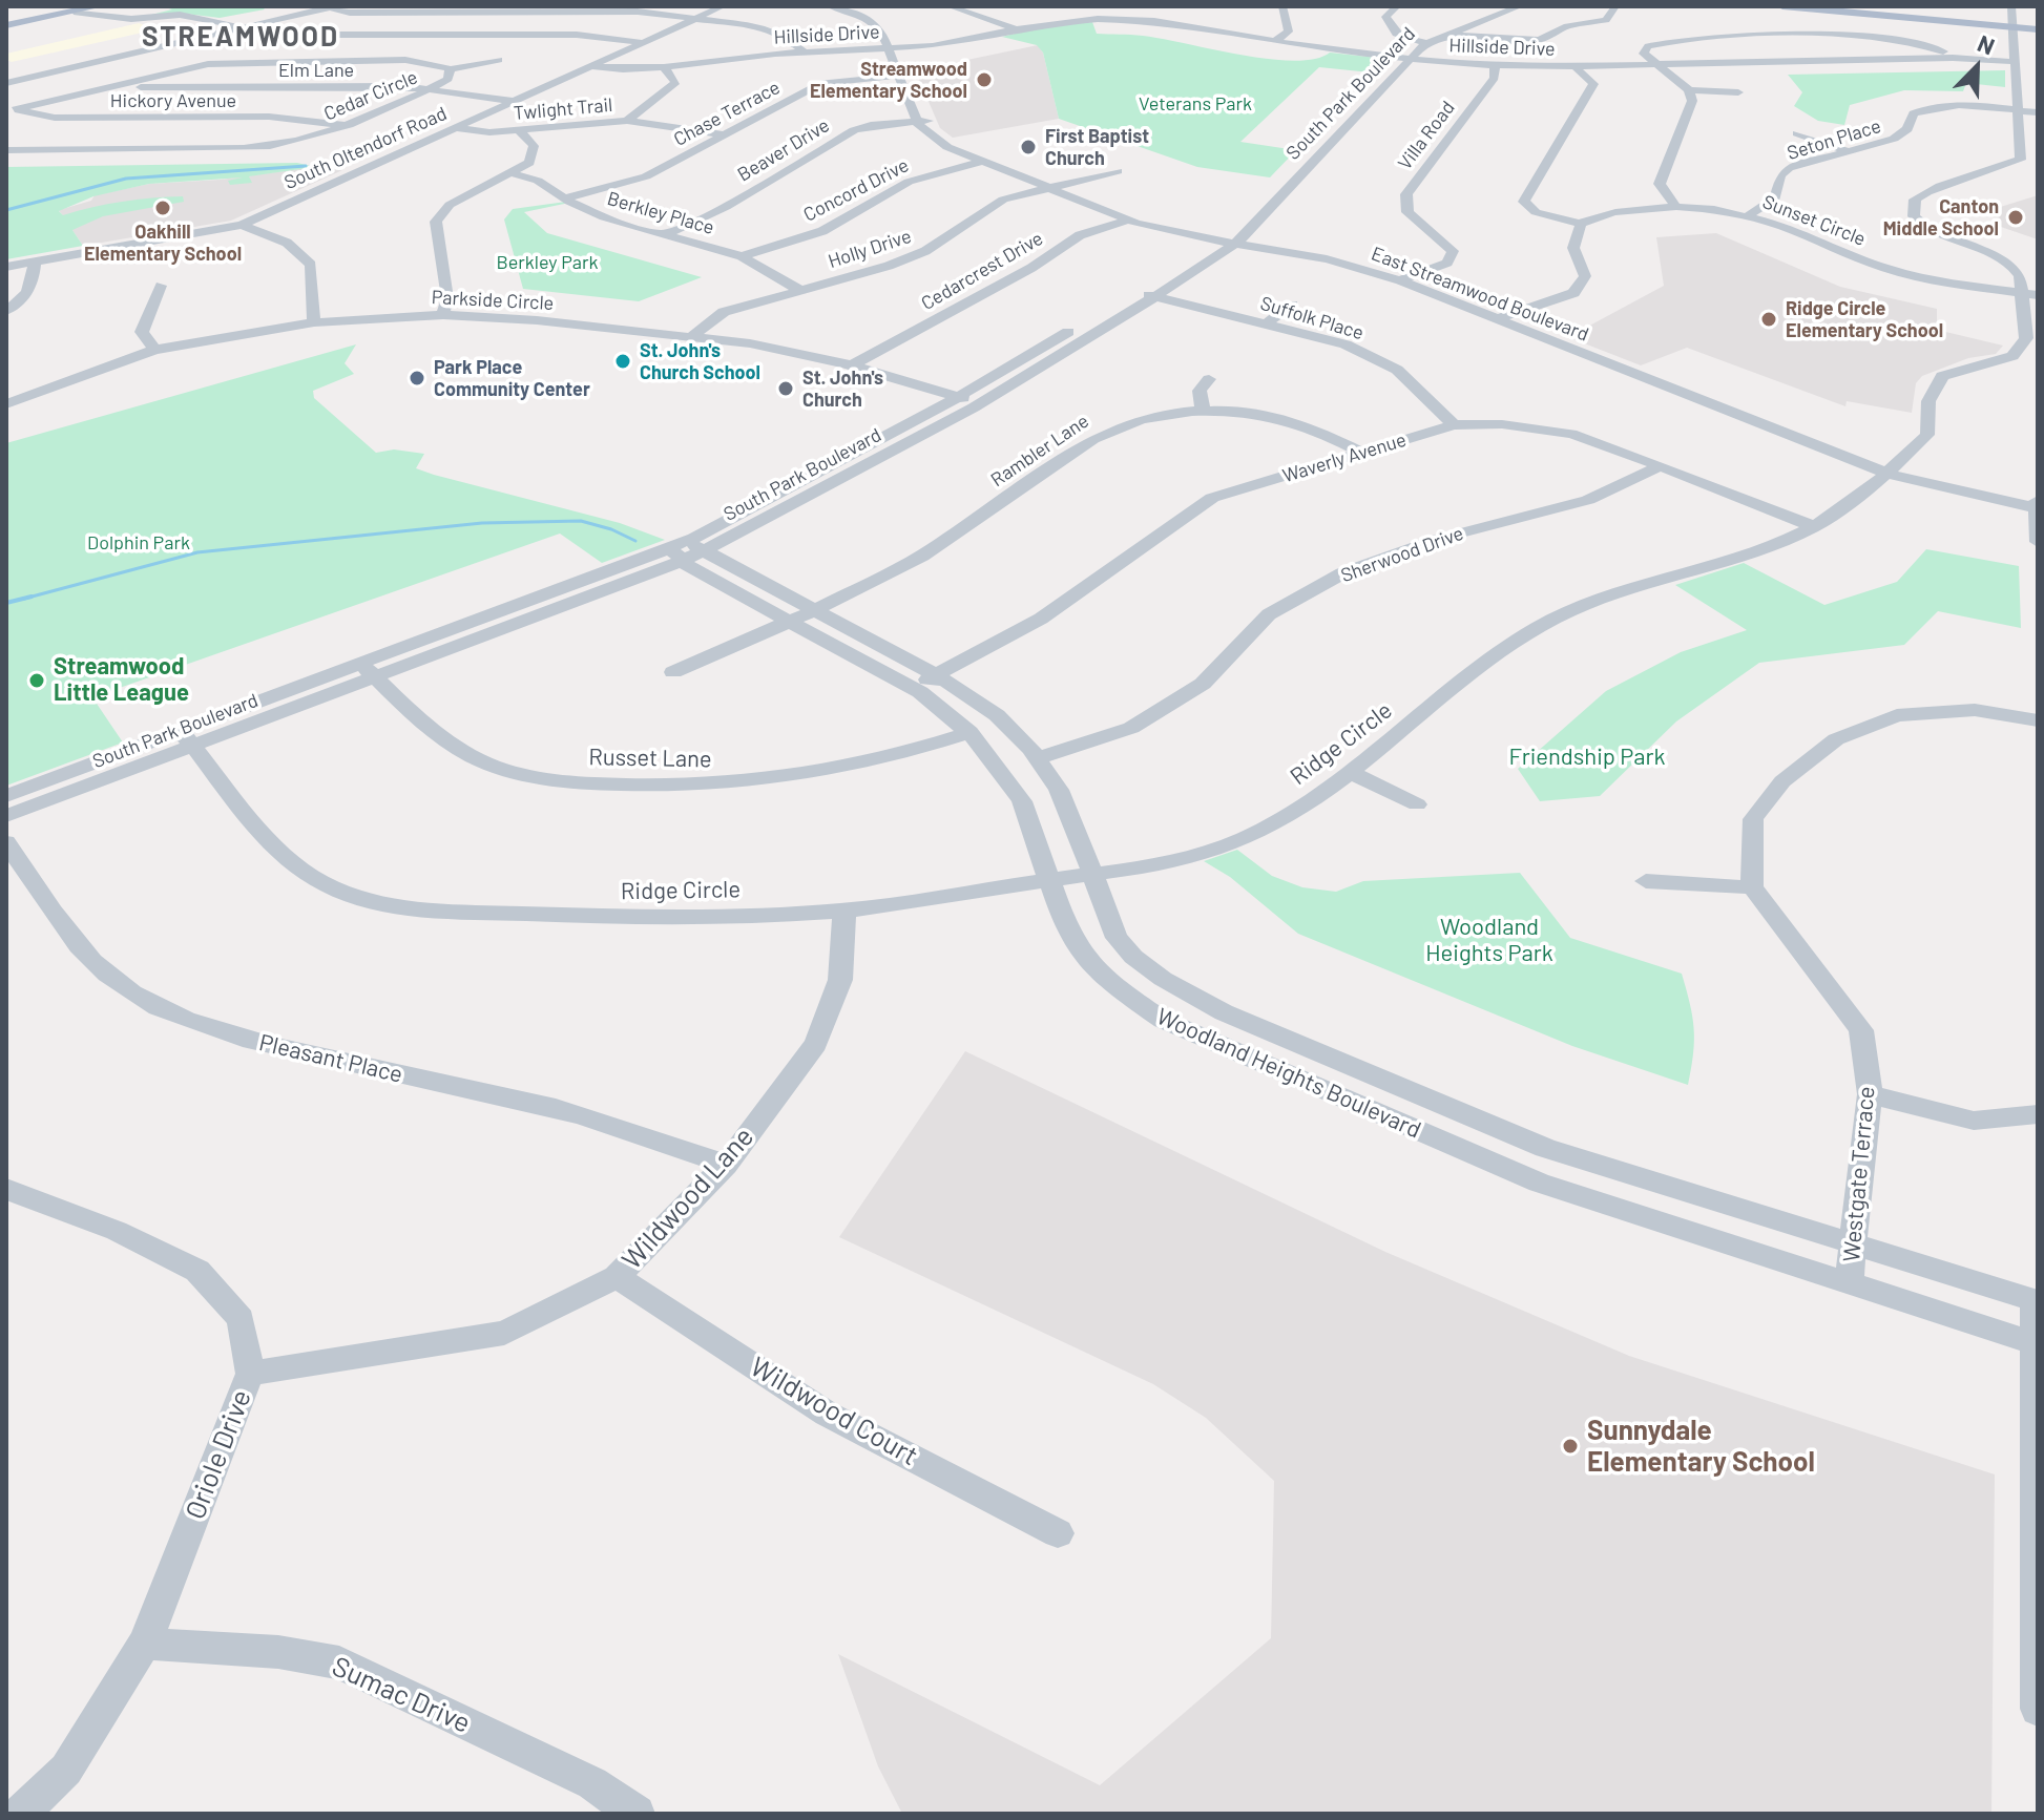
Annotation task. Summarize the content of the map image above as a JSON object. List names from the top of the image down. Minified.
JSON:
{"streets":{"street":["Hillside Drive","Elm Lane","South Park Boulevard","Cedar Circle","Hickory Avenue","Twlight Trail","Chase Terrace","Villa Road","Seton Place","South Oltendorf Road","Beaver Drive","Concord Drive","Berkley Place","Sunset Circle","Holly Drive","Cedarcrest Drive","East Streamwood Boulevard","Parkside Circle","Suffolk Place","Rambler Lane","Waverly Avenue","Sherwood Drive","Ridge Circle","Russet Lane","Pleasant Place","Woodland Heights Boulevard","Westgate Terrace","Wildwood Lane","Wildwood Court","Oriole Drive","Sumac Drive"]},"crossings":[["Hillside Drive","South Park Boulevard"],["Hillside Drive","Villa Road"],["Hillside Drive","South Oltendorf Road"],["Hillside Drive","East Streamwood Boulevard"],["Hillside Drive","Ridge Circle"],["Elm Lane","Cedar Circle"],["Elm Lane","South Oltendorf Road"],["South Park Boulevard","East Streamwood Boulevard"],["South Park Boulevard","Parkside Circle"],["South Park Boulevard","Suffolk Place"],["South Park Boulevard","Ridge Circle"],["South Park Boulevard","Russet Lane"],["South Park Boulevard","Woodland Heights Boulevard"],["Cedar Circle","Hickory Avenue"],["Twlight Trail","Chase Terrace"],["Twlight Trail","South Oltendorf Road"],["Chase Terrace","Berkley Place"],["Chase Terrace","East Streamwood Boulevard"],["Villa Road","East Streamwood Boulevard"],["Seton Place","Sunset Circle"],["Seton Place","Ridge Circle"],["Beaver Drive","Berkley Place"],["Beaver Drive","East Streamwood Boulevard"],["Concord Drive","Berkley Place"],["Concord Drive","East Streamwood Boulevard"],["Berkley Place","Holly Drive"],["Sunset Circle","Ridge Circle"],["Holly Drive","East Streamwood Boulevard"],["Holly Drive","Parkside Circle"],["Cedarcrest Drive","East Streamwood Boulevard"],["Cedarcrest Drive","Parkside Circle"],["East Streamwood Boulevard","Ridge Circle"],["Suffolk Place","Waverly Avenue"],["Rambler Lane","Waverly Avenue"],["Rambler Lane","Woodland Heights Boulevard"],["Waverly Avenue","Sherwood Drive"],["Waverly Avenue","Ridge Circle"],["Waverly Avenue","Woodland Heights Boulevard"],["Sherwood Drive","Woodland Heights Boulevard"],["Ridge Circle","Woodland Heights Boulevard"],["Ridge Circle","Wildwood Lane"],["Russet Lane","Woodland Heights Boulevard"],["Pleasant Place","Wildwood Lane"],["Woodland Heights Boulevard","Westgate Terrace"],["Wildwood Lane","Wildwood Court"],["Wildwood Lane","Oriole Drive"],["Oriole Drive","Sumac Drive"]],"districts":["STREAMWOOD"],"parks":["Veterans Park","Berkley Park","Dolphin Park","Friendship Park","Woodland Heights Park"],"places":["Streamwood Elementary School","First Baptist Church","Oakhill Elementary School","Canton Middle School","Ridge Circle Elementary School","St. John's Church School","Park Place Community Center","St. John's Church","Streamwood Little League","Sunnydale Elementary School"],"north":"top right"}
